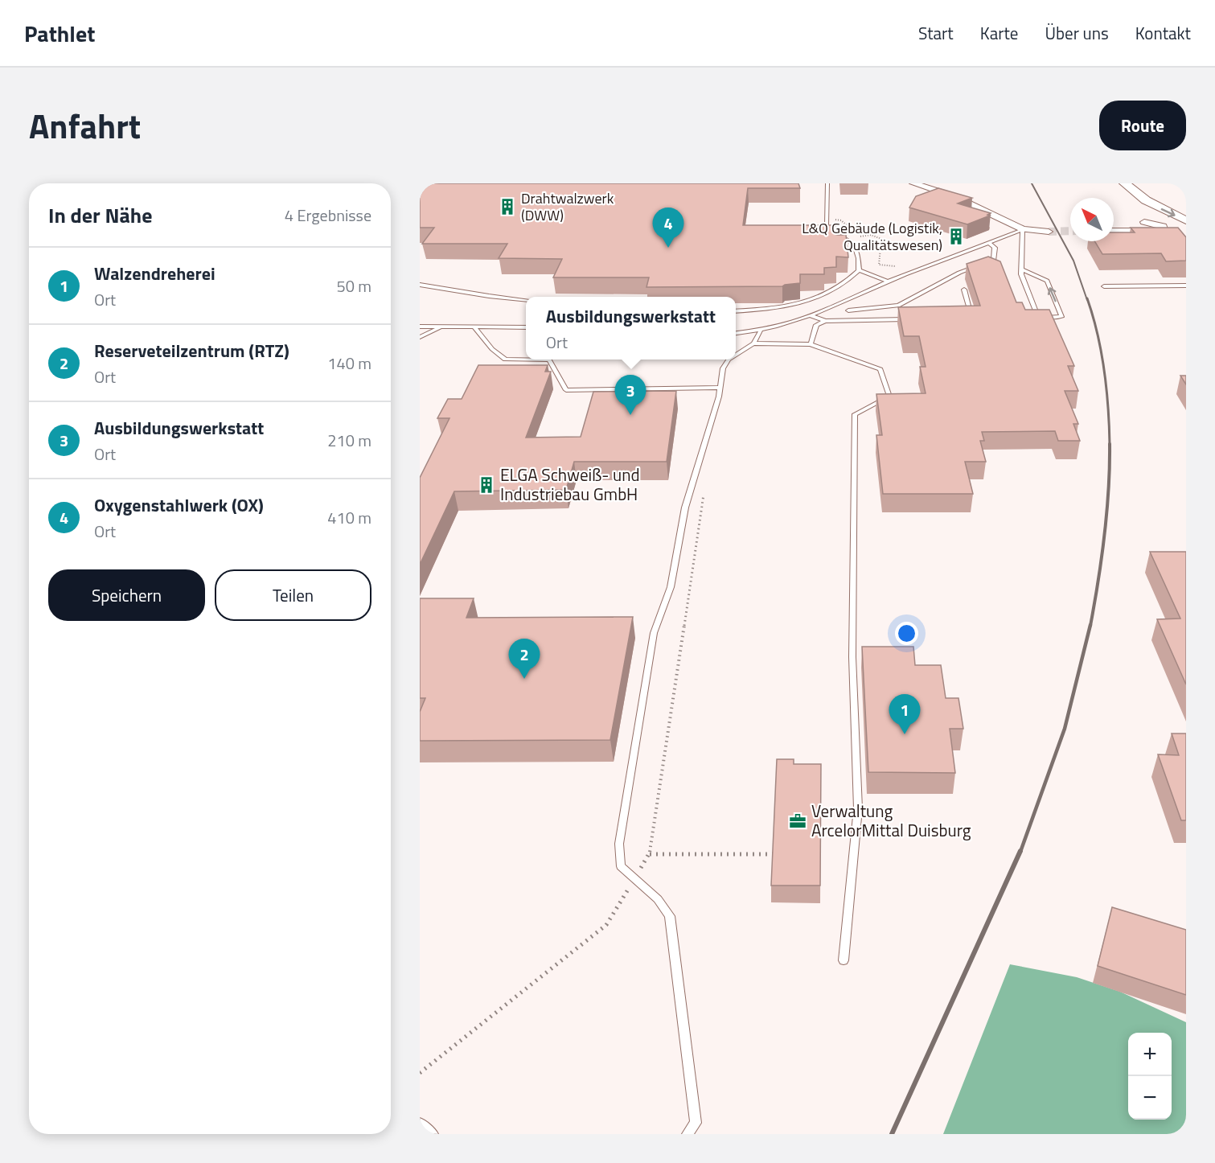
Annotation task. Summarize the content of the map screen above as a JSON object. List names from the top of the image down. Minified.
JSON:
{"places":{"building":["Drahtwalzwerk (DWW)","L&Q Gebäude (Logistik, Qualitätswesen)","ELGA Schweiß- und Industriebau GmbH"],"office":["Verwaltung ArcelorMittal Duisburg"]},"north":"top left","page":{"header":"Pathlet","nav":["Start","Karte","Über uns","Kontakt"],"title":"Anfahrt","buttons":["Route",["Speichern","Teilen"]],"heading":["In der Nähe","4 Ergebnisse"],"pins":["4","3","2","1"],"list":[{"mark":"1","name":"Walzendreherei","note":"Ort","value":"50 m"},{"mark":"2","name":"Reserveteilzentrum (RTZ)","note":"Ort","value":"140 m"},{"mark":"3","name":"Ausbildungswerkstatt","note":"Ort","value":"210 m"},{"mark":"4","name":"Oxygenstahlwerk (OX)","note":"Ort","value":"410 m"}],"popup":["Ausbildungswerkstatt","Ort"],"map_buttons":["+","−"]}}
